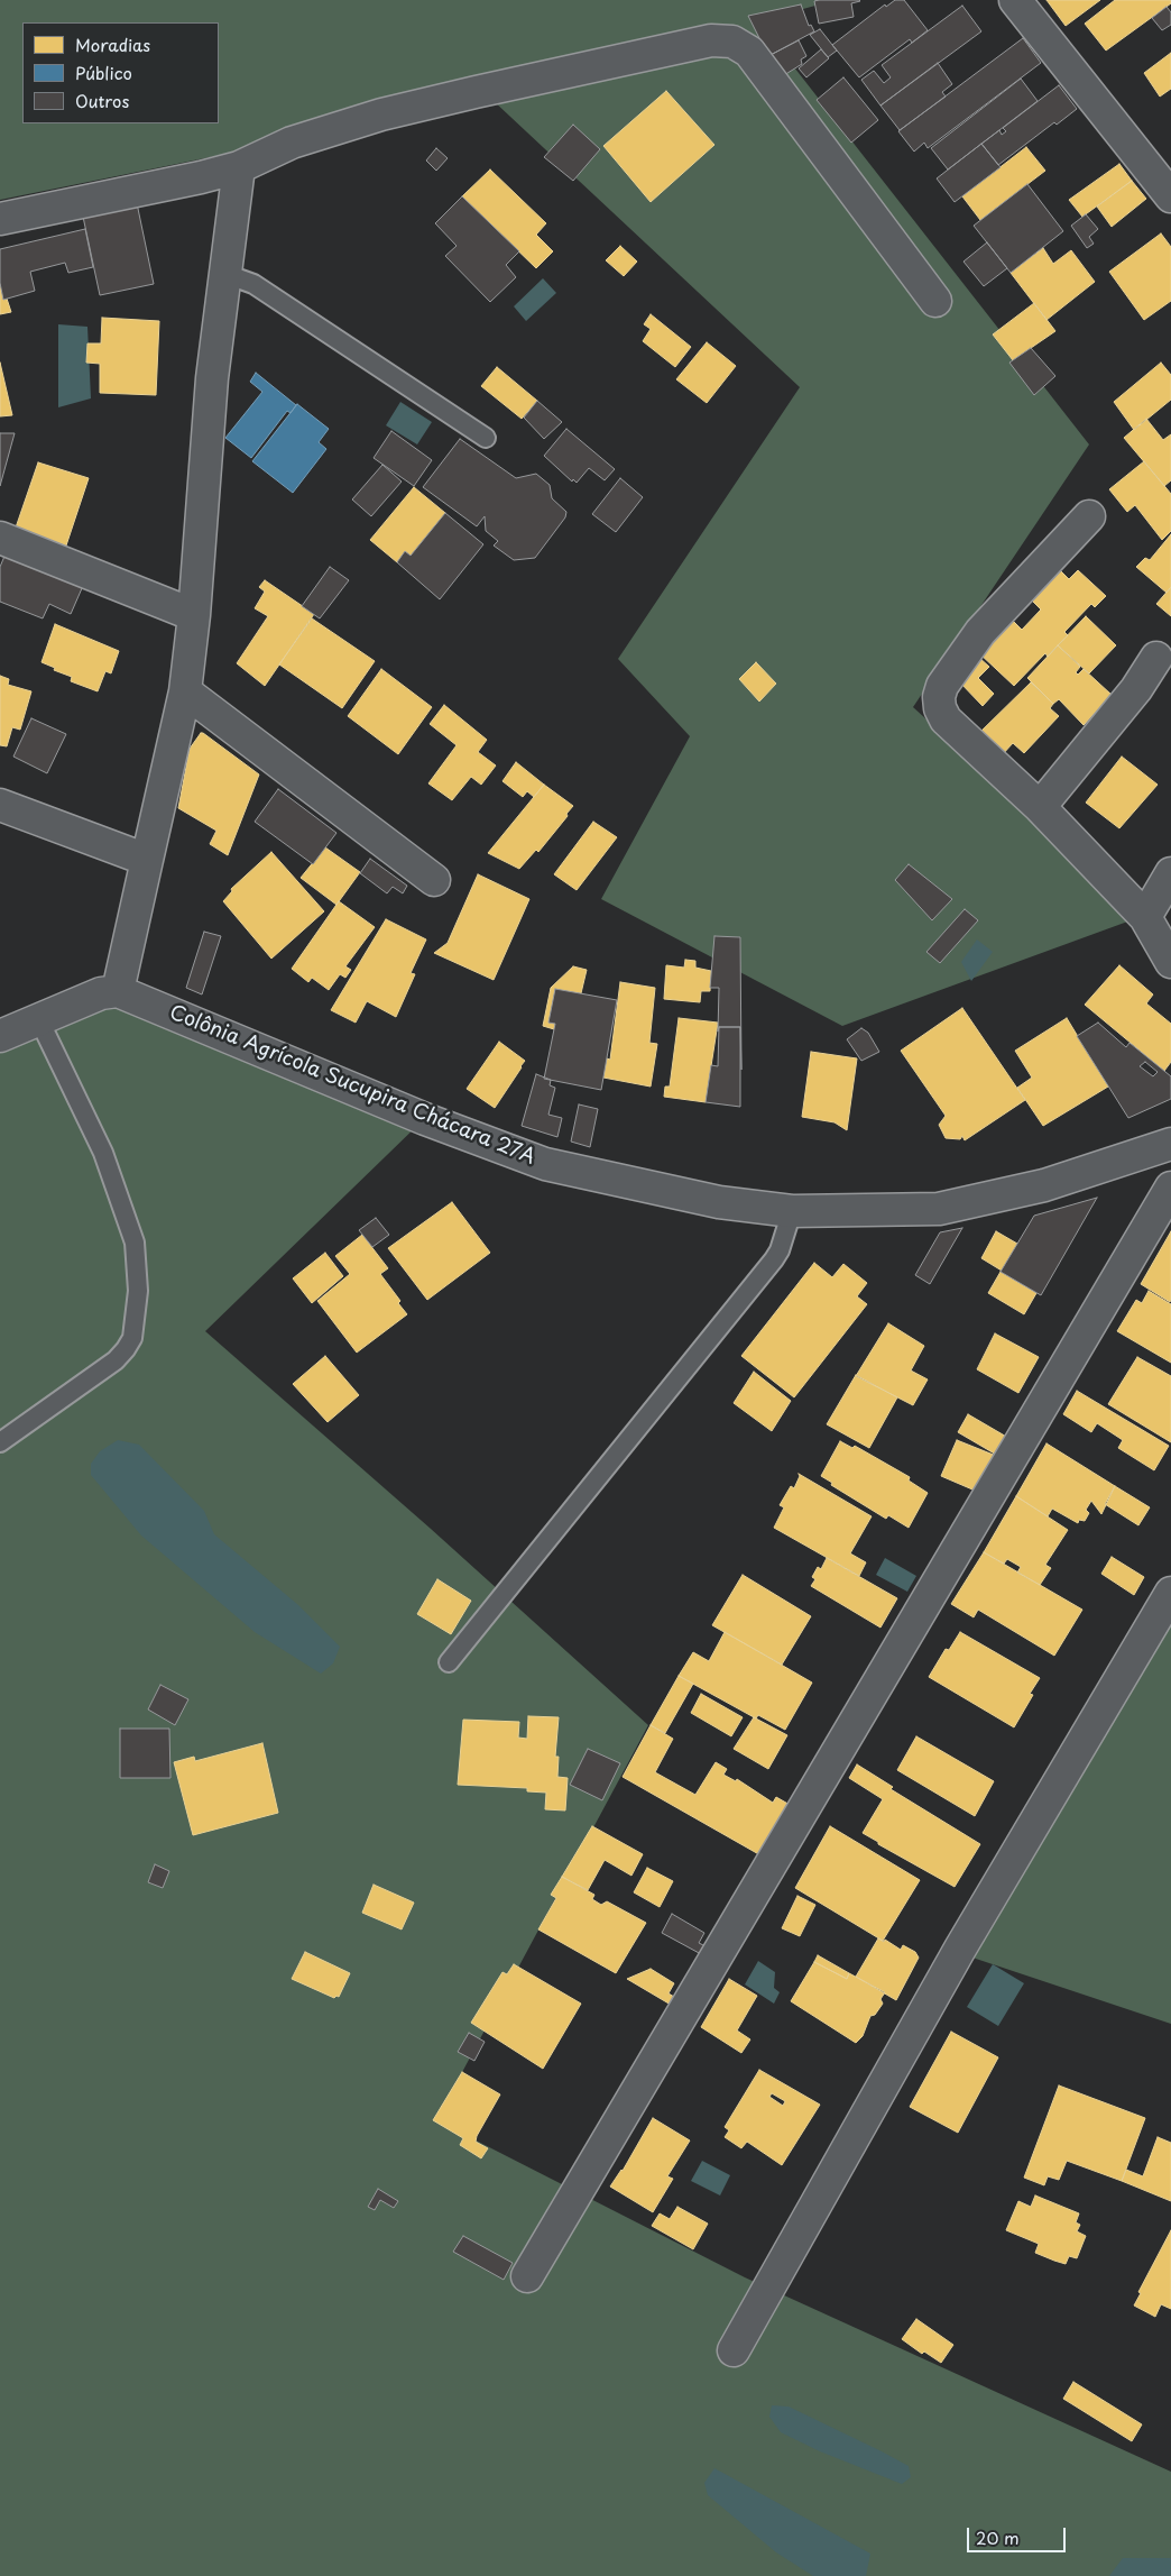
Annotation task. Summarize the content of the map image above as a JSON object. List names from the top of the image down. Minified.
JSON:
{"streets":{"street":["Colônia Agrícola Sucupira Chácara 27A"]},"legend":["Moradias","Público","Outros"],"scale_bar":"20 m"}
